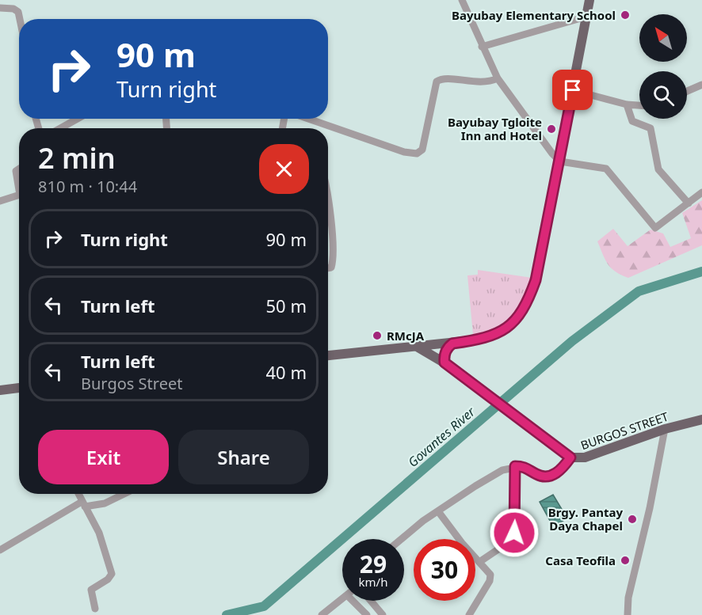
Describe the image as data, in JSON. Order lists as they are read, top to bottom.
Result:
{
  "streets": {
    "main road": ["BURGOS STREET"]
  },
  "water": ["Govantes River"],
  "places": [
    "Bayubay Elementary School",
    "Bayubay Tgloite Inn and Hotel",
    "RMcJA",
    "Brgy. Pantay Daya Chapel",
    "Casa Teofila"
  ],
  "north": "top left",
  "page": {
    "turn": ["90 m", "Turn right"],
    "heading": ["2 min", "810 m · 10:44"],
    "list": [
      {
        "name": "Turn right",
        "value": "90 m"
      },
      {
        "name": "Turn left",
        "value": "50 m"
      },
      {
        "name": "Turn left",
        "note": "Burgos Street",
        "value": "40 m"
      }
    ],
    "buttons": ["Exit", "Share"],
    "speed": "29 km/h",
    "limit": "30"
  }
}
